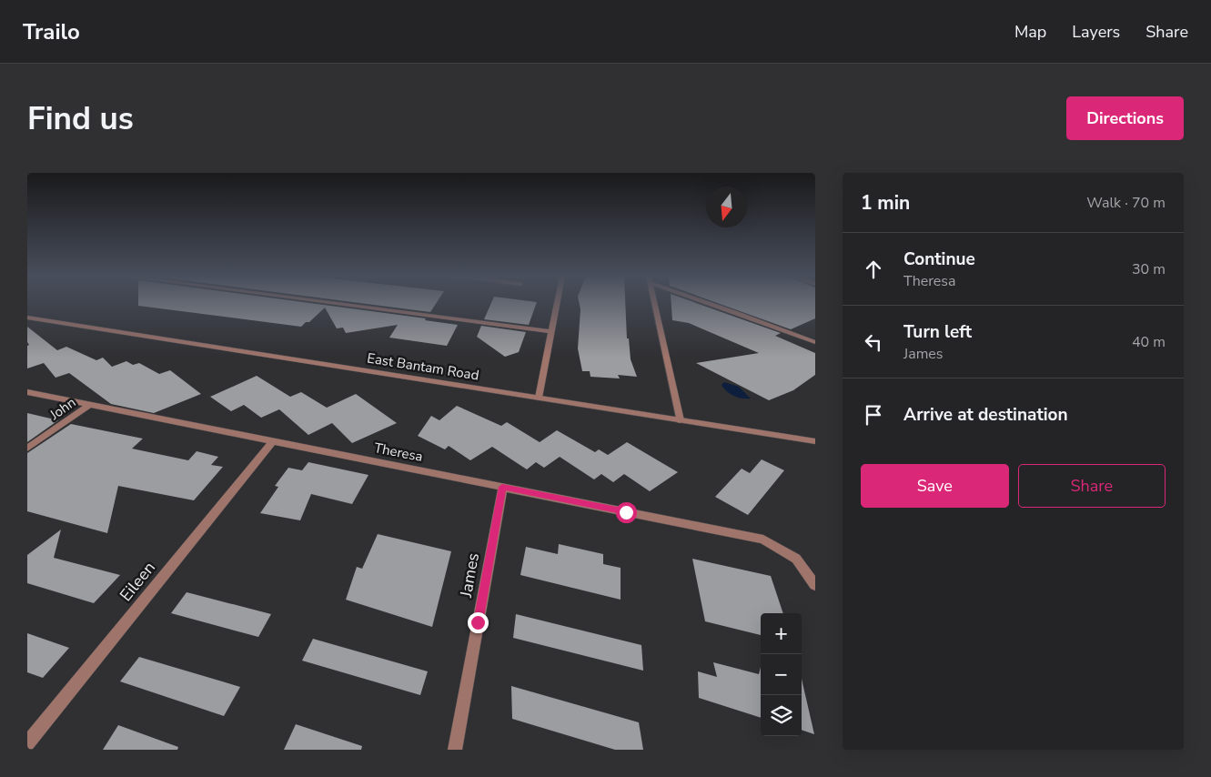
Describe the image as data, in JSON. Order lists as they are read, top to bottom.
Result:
{
  "streets": {
    "street": [
      "East Bantam Road",
      "John",
      "Theresa",
      "James",
      "Eileen"
    ]
  },
  "crossings": [
    ["John", "Theresa"],
    ["Theresa", "James"],
    ["Theresa", "Eileen"]
  ],
  "north": "bottom",
  "page": {
    "header": "Trailo",
    "nav": ["Map", "Layers", "Share"],
    "buttons": [
      "Directions",
      ["Save", "Share"]
    ],
    "title": "Find us",
    "heading": ["1 min", "Walk · 70 m"],
    "list": [
      ["Continue", "Theresa", "30 m"],
      ["Turn left", "James", "40 m"],
      "Arrive at destination"
    ],
    "map_buttons": ["+", "−"]
  }
}
